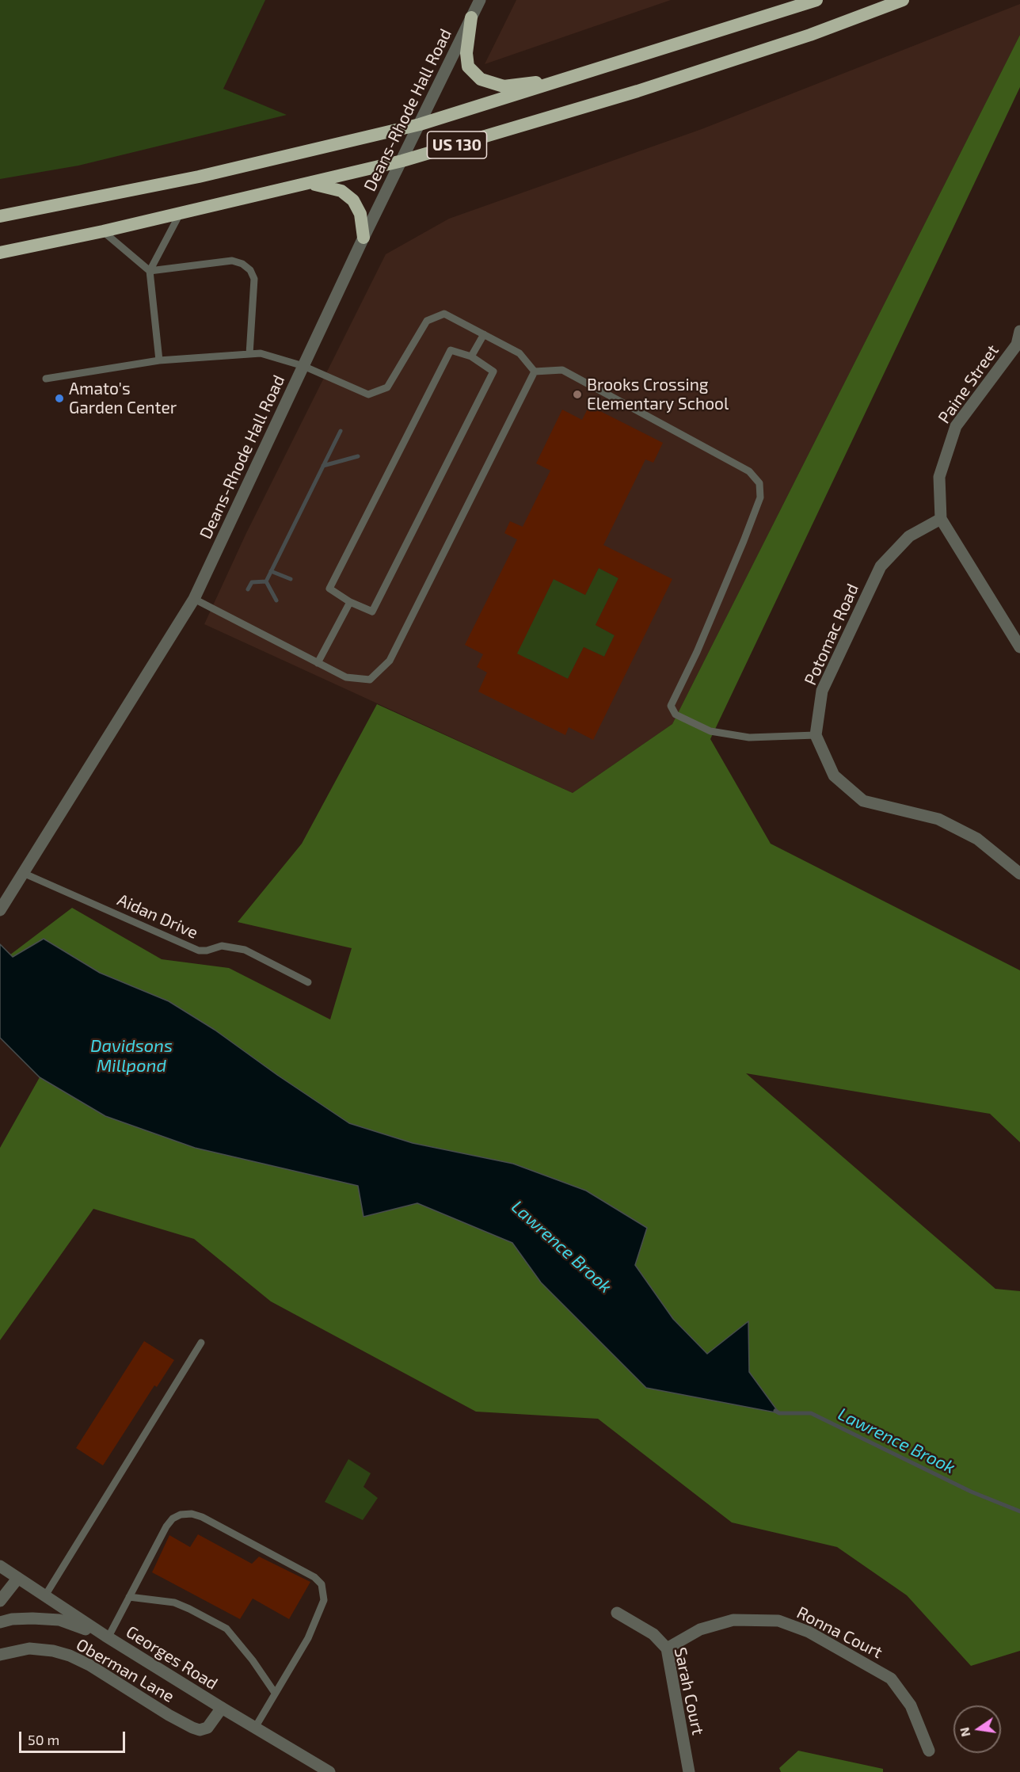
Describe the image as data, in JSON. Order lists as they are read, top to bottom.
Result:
{
  "streets": {
    "highway": ["US 130"],
    "street": [
      "Deans-Rhode Hall Road",
      "Paine Street",
      "Potomac Road",
      "Ronna Court",
      "Georges Road",
      "Oberman Lane",
      "Sarah Court"
    ],
    "lane": ["Aidan Drive"]
  },
  "crossings": [
    ["Deans-Rhode Hall Road", "US 130"],
    ["Deans-Rhode Hall Road", "Aidan Drive"],
    ["Paine Street", "Potomac Road"],
    ["Ronna Court", "Sarah Court"],
    ["Georges Road", "Oberman Lane"]
  ],
  "water": ["Davidsons Millpond", "Lawrence Brook"],
  "places": ["Brooks Crossing Elementary School", "Amato's Garden Center"],
  "scale_bar": "50 m",
  "north": "left"
}
